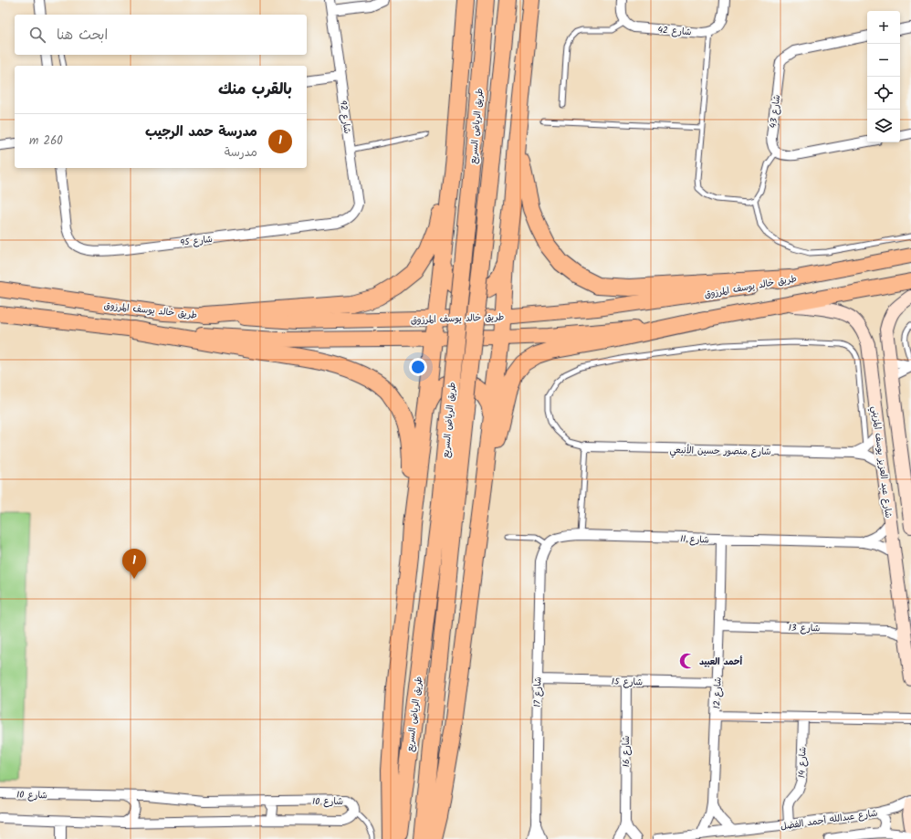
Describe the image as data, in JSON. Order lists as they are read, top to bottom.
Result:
{
  "streets": {
    "highway": ["طريق الرياض السريع"],
    "main road": ["طريق خالد يوسف المرزوق"],
    "street": [
      "شارع 42",
      "شارع 43",
      "شارع 92",
      "شارع 95",
      "شارع منصور حسين الأنبعي",
      "شارع عبد العزيز يوسف المزيني",
      "شارع 11",
      "شارع 13",
      "شارع 15",
      "شارع 17",
      "شارع 12",
      "شارع 16",
      "شارع 14",
      "شارع 10",
      "شارع عبدالله أحمد الفضل"
    ]
  },
  "crossings": [
    ["شارع 92", "شارع 95"],
    ["طريق خالد يوسف المرزوق", "شارع عبد العزيز يوسف المزيني"],
    ["شارع منصور حسين الأنبعي", "شارع عبد العزيز يوسف المزيني"],
    ["شارع عبد العزيز يوسف المزيني", "شارع 11"],
    ["شارع عبد العزيز يوسف المزيني", "شارع 13"],
    ["شارع 11", "شارع 17"],
    ["شارع 11", "شارع 12"],
    ["شارع 13", "شارع 12"],
    ["شارع 15", "شارع 17"],
    ["شارع 15", "شارع 12"],
    ["شارع 15", "شارع 16"],
    ["شارع 12", "شارع عبدالله أحمد الفضل"],
    ["شارع 14", "شارع عبدالله أحمد الفضل"]
  ],
  "places": {
    "mosque": ["أحمد العبيد"]
  },
  "page": {
    "map_buttons": ["+", "−"],
    "search": "ابحث هنا",
    "heading": "بالقرب منك",
    "list": [
      {
        "mark": "1",
        "name": "مدرسة حمد الرجيب",
        "note": "مدرسة",
        "value": "260 m"
      }
    ],
    "pins": "1"
  }
}
